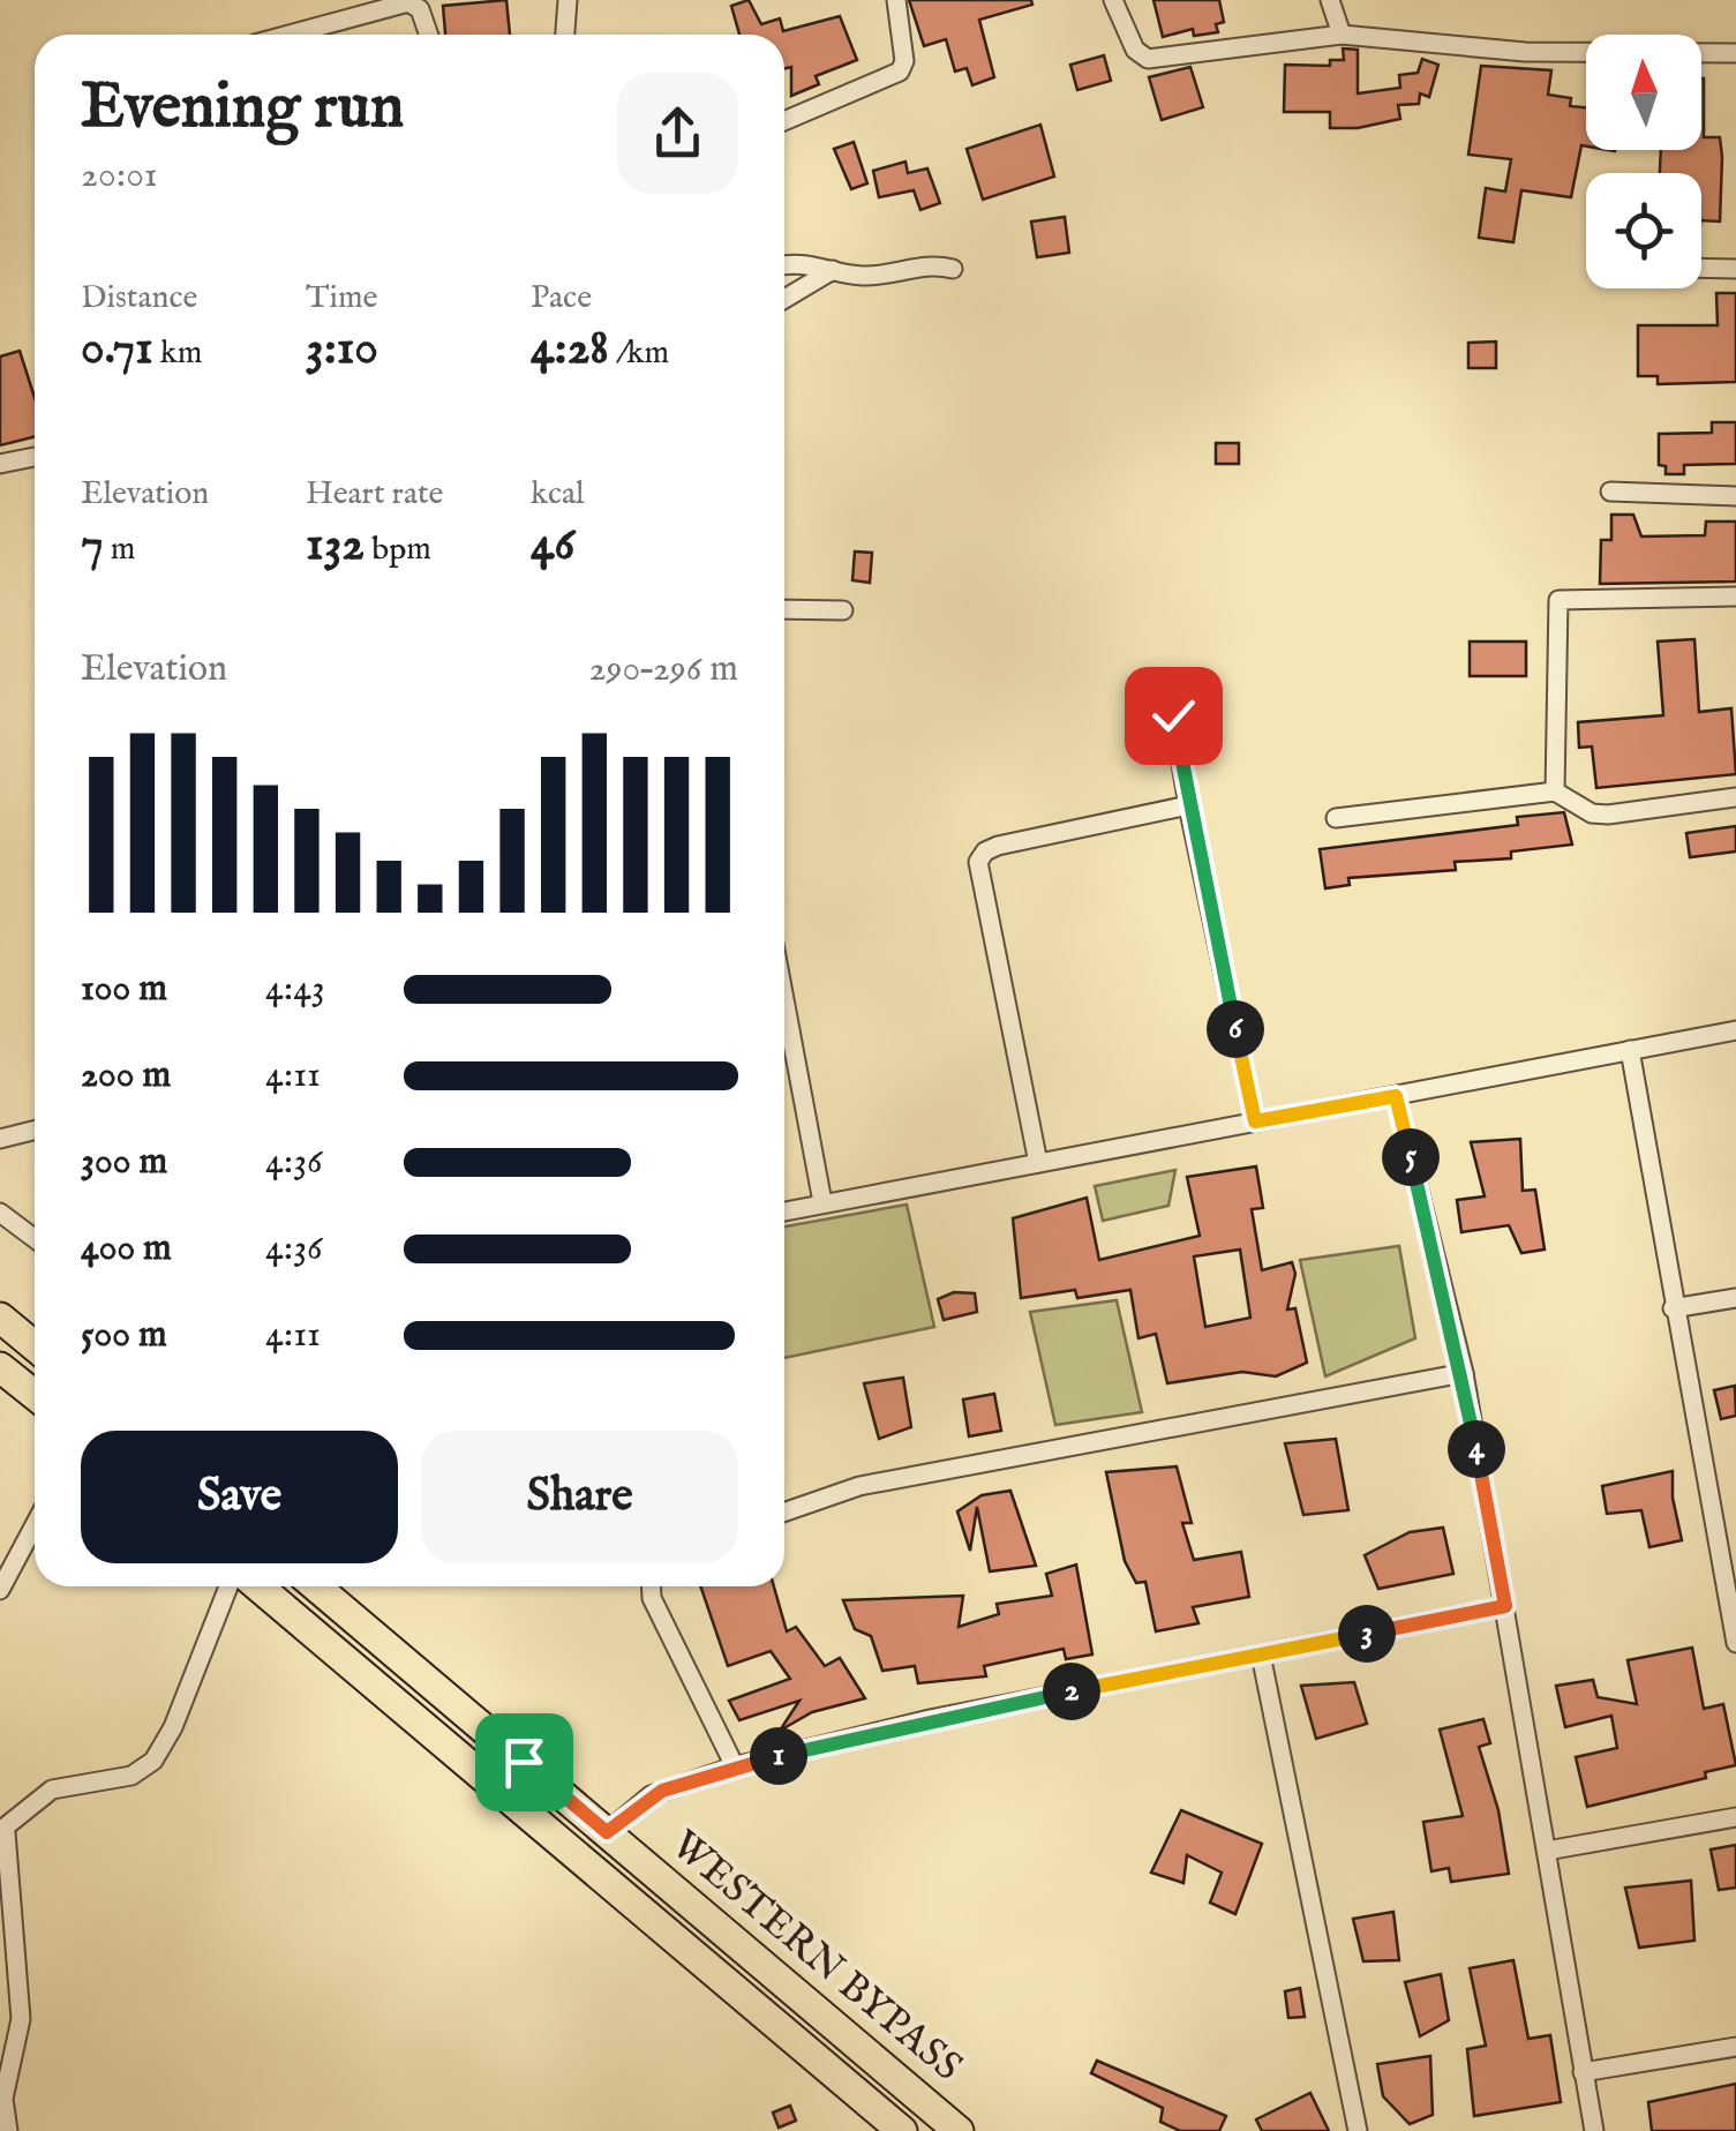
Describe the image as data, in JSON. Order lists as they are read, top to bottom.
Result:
{
  "streets": {
    "main road": ["WESTERN BYPASS"]
  },
  "north": "top",
  "page": {
    "heading": ["Evening run", "20:01"],
    "stats": [
      ["Distance", "0.71 km"],
      ["Time", "3:10"],
      ["Pace", "4:28 /km"],
      ["Elevation", "7 m"],
      ["Heart rate", "132 bpm"],
      ["kcal", "46"]
    ],
    "chart": ["Elevation", "290–296 m"],
    "list": [
      {
        "name": "100 m",
        "note": "4:43"
      },
      {
        "name": "200 m",
        "note": "4:11"
      },
      {
        "name": "300 m",
        "note": "4:36"
      },
      {
        "name": "400 m",
        "note": "4:36"
      },
      {
        "name": "500 m",
        "note": "4:11"
      }
    ],
    "pins": [
      "6",
      "5",
      "4",
      "3",
      "2",
      "1"
    ],
    "buttons": ["Save", "Share"]
  }
}
